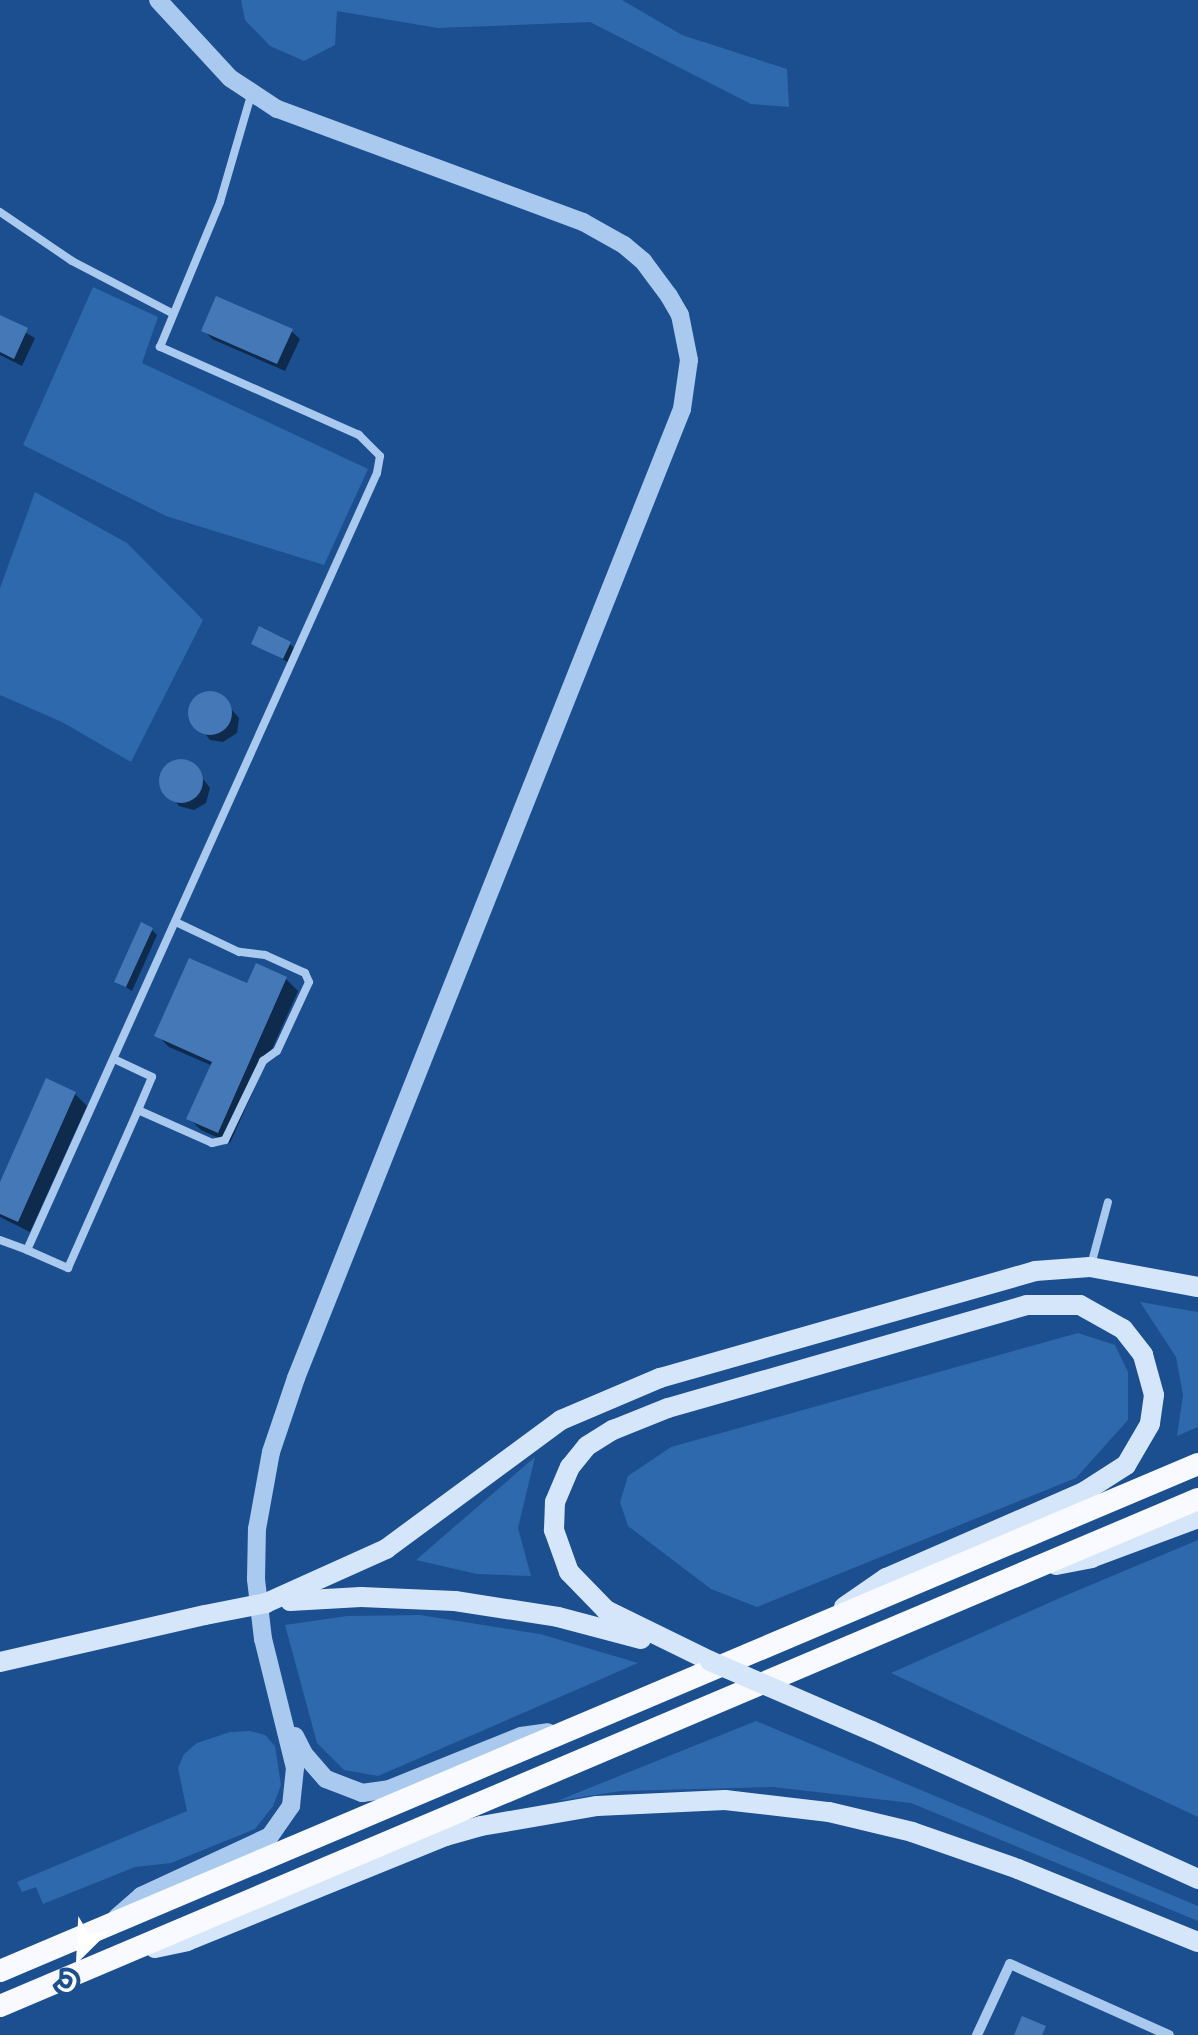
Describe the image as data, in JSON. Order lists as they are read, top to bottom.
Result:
{
  "north": "bottom left"
}
